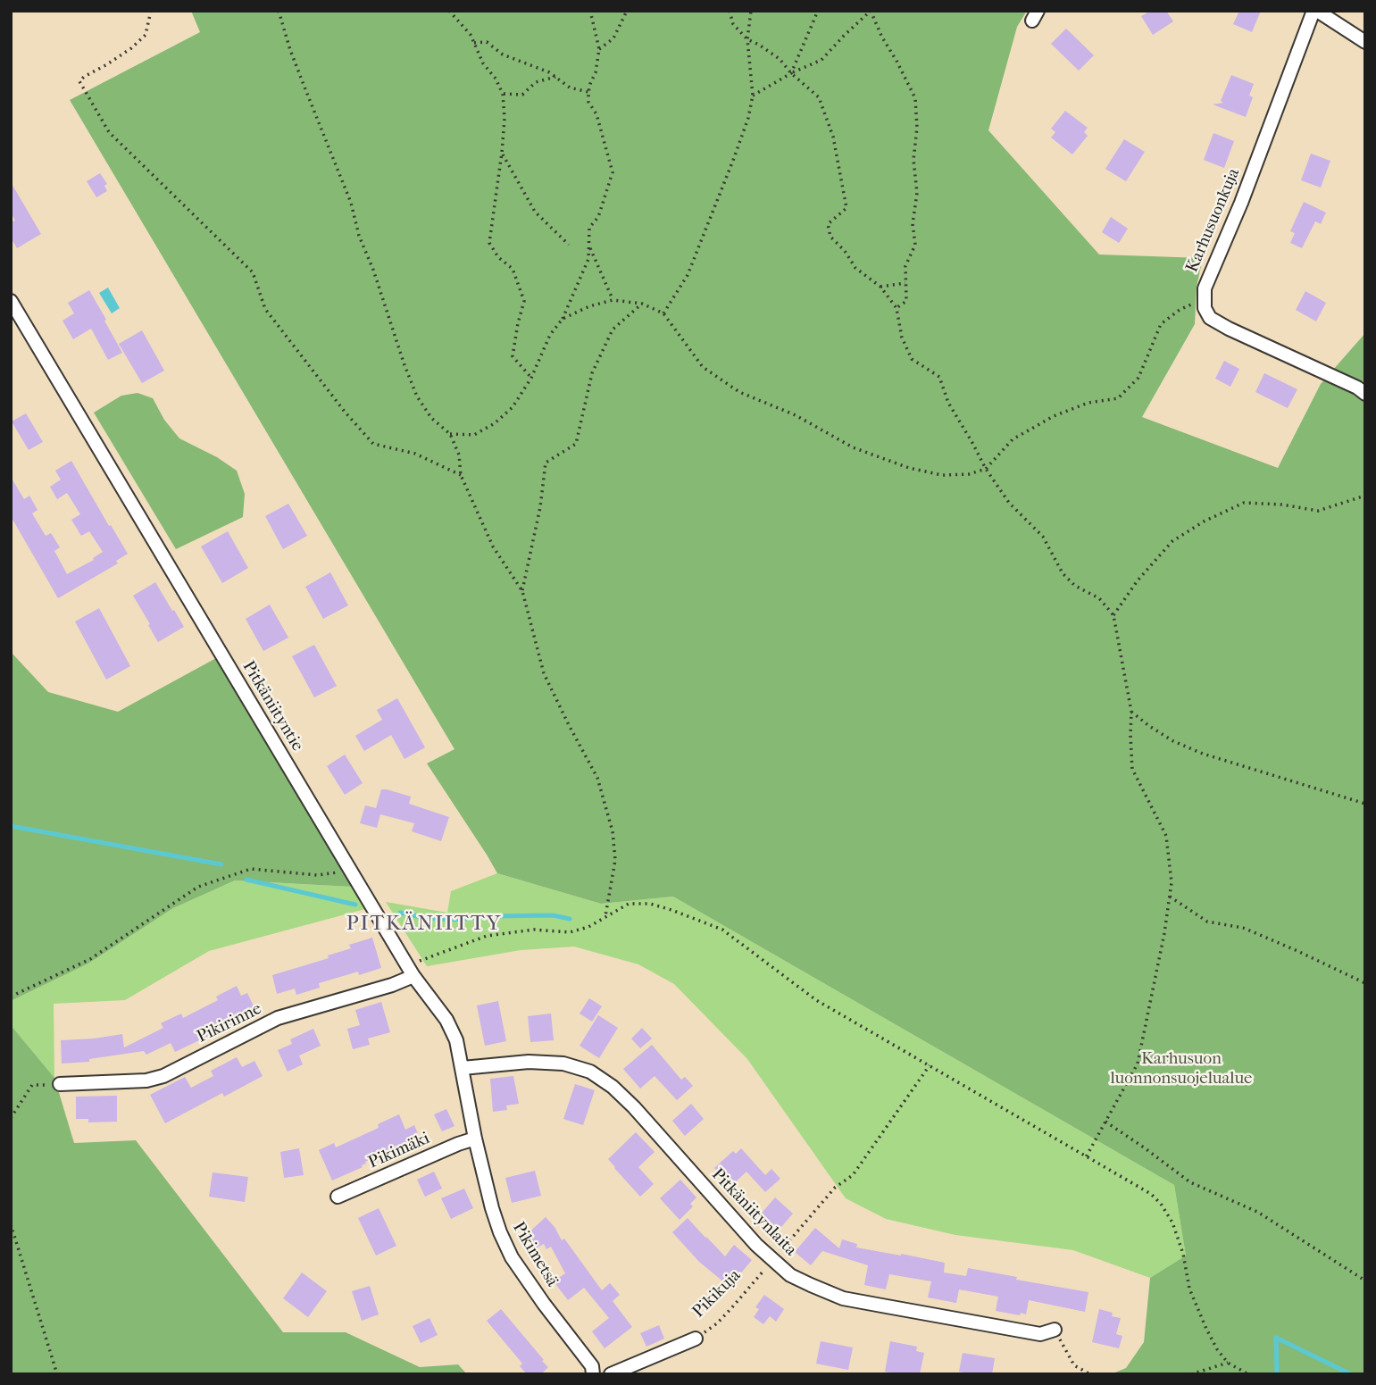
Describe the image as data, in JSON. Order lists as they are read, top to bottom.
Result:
{
  "streets": {
    "street": [
      "Karhusuonkuja",
      "Pitkäniityntie",
      "Pikirinne",
      "Pikimäki",
      "Pitkäniitynlaita",
      "Pikimetsä",
      "Pikikuja"
    ]
  },
  "crossings": [
    ["Pitkäniityntie", "Pikirinne"],
    ["Pitkäniityntie", "Pikimäki"],
    ["Pitkäniityntie", "Pitkäniitynlaita"],
    ["Pitkäniityntie", "Pikimetsä"],
    ["Pikimäki", "Pikimetsä"],
    ["Pitkäniitynlaita", "Pikikuja"]
  ],
  "districts": ["PITKÄNIITTY"],
  "parks": ["Karhusuon luonnonsuojelualue"]
}
